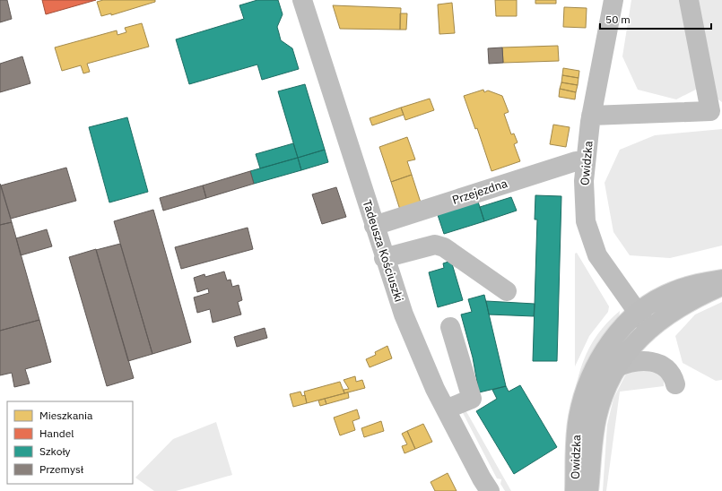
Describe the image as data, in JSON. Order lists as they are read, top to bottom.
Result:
{
  "streets": {
    "main road": ["Owidzka"],
    "street": ["Przejezdna", "Tadeusza Kościuszki"]
  },
  "crossings": [
    ["Owidzka", "Przejezdna"],
    ["Przejezdna", "Tadeusza Kościuszki"]
  ],
  "legend": [
    "Mieszkania",
    "Handel",
    "Szkoły",
    "Przemysł"
  ],
  "scale_bar": "50 m"
}
